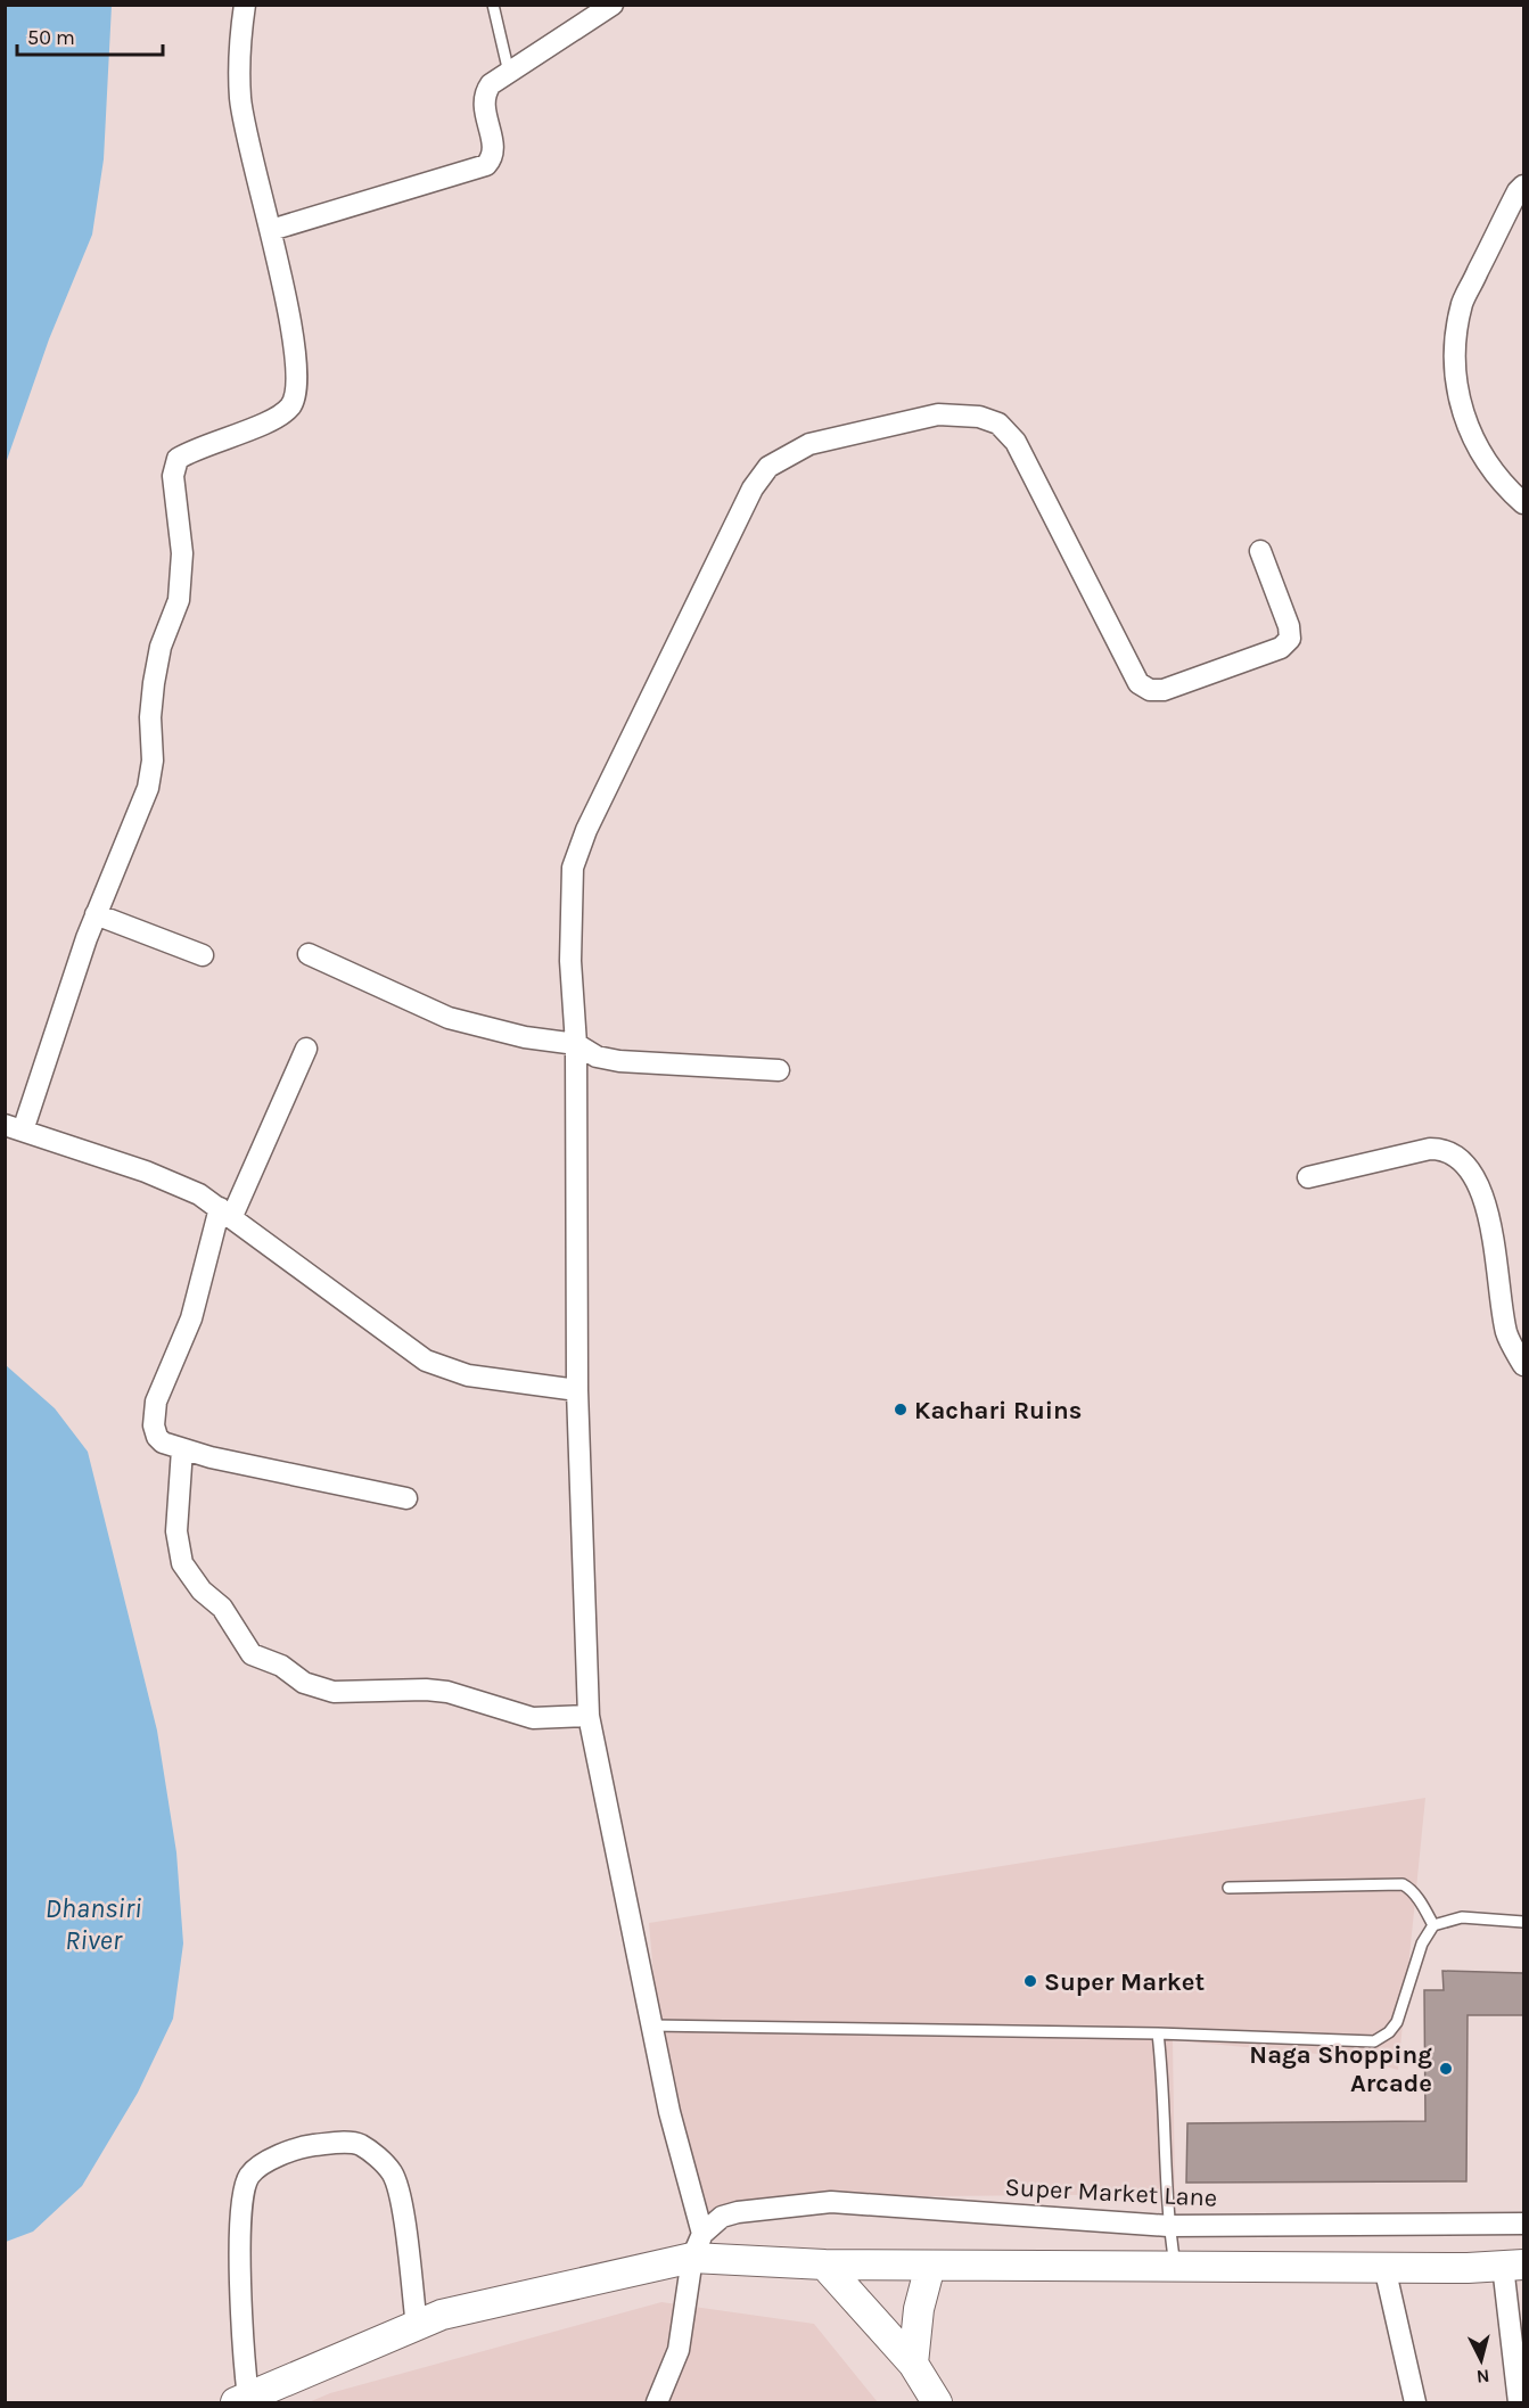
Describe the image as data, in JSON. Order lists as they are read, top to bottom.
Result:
{
  "streets": {
    "street": ["Super Market Lane"]
  },
  "water": ["Dhansiri River"],
  "places": ["Kachari Ruins", "Super Market", "Naga Shopping Arcade"],
  "scale_bar": "50 m",
  "north": "bottom"
}
